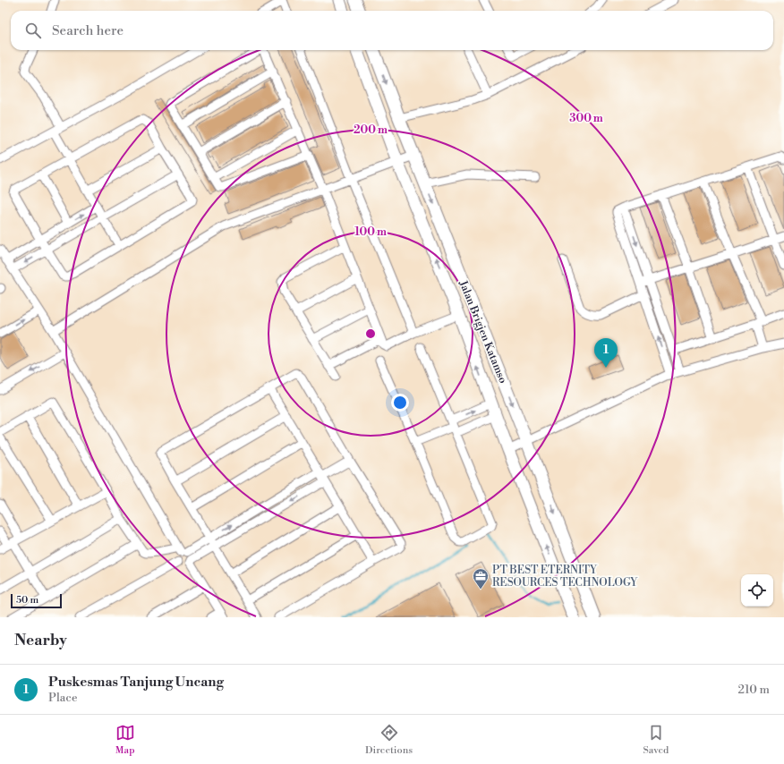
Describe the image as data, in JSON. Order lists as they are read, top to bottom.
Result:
{
  "streets": {
    "highway": ["Jalan Brigjen Katamso"]
  },
  "places": {
    "office": ["PT BEST ETERNITY RESOURCES TECHNOLOGY"]
  },
  "scale_bar": "50 m",
  "page": {
    "search": "Search here",
    "pins": "1",
    "scale": "50 m",
    "heading": "Nearby",
    "list": [
      {
        "mark": "1",
        "name": "Puskesmas Tanjung Uncang",
        "note": "Place",
        "value": "210 m"
      }
    ],
    "nav": ["Map", "Directions", "Saved"]
  },
  "rings": ["300 m", "200 m", "100 m"]
}
